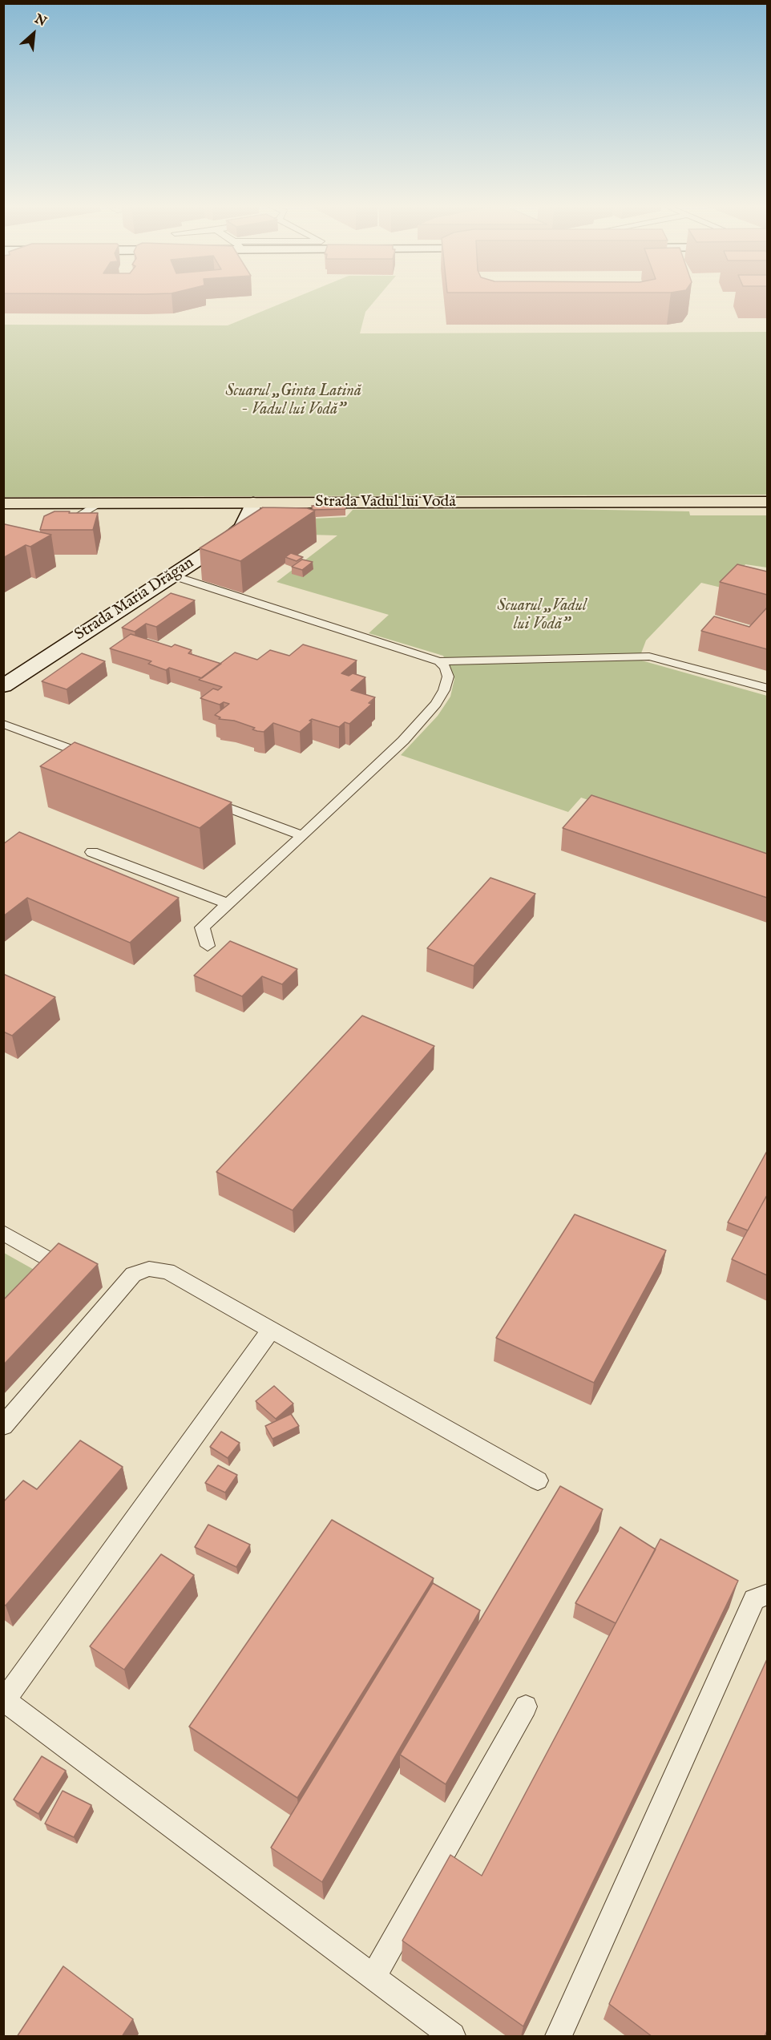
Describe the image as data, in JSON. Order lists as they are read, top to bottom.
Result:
{
  "streets": {
    "main road": ["Strada Vadul lui Vodă"],
    "street": ["Strada Maria Drăgan"]
  },
  "crossings": [
    ["Strada Vadul lui Vodă", "Strada Maria Drăgan"]
  ],
  "parks": ["Scuarul „Ginta Latină - Vadul lui Vodă”", "Scuarul „Vadul lui Vodă”"],
  "north": "top right"
}
